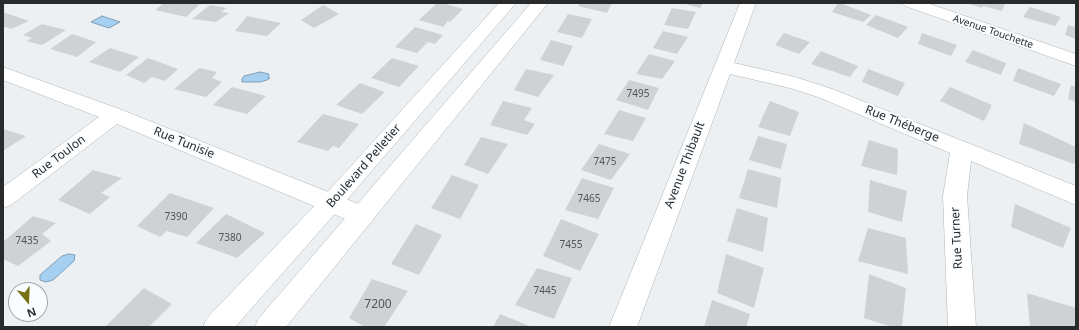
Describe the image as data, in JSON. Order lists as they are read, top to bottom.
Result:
{
  "streets": {
    "street": [
      "Avenue Touchette",
      "Rue Théberge",
      "Rue Tunisie",
      "Rue Toulon",
      "Avenue Thibault",
      "Boulevard Pelletier",
      "Rue Turner"
    ]
  },
  "crossings": [
    ["Rue Théberge", "Avenue Thibault"],
    ["Rue Théberge", "Rue Turner"],
    ["Rue Tunisie", "Rue Toulon"],
    ["Rue Tunisie", "Boulevard Pelletier"]
  ],
  "house_numbers": [
    "7495",
    "7475",
    "7465",
    "7390",
    "7380",
    "7435",
    "7455",
    "7445",
    "7200"
  ],
  "north": "bottom"
}
